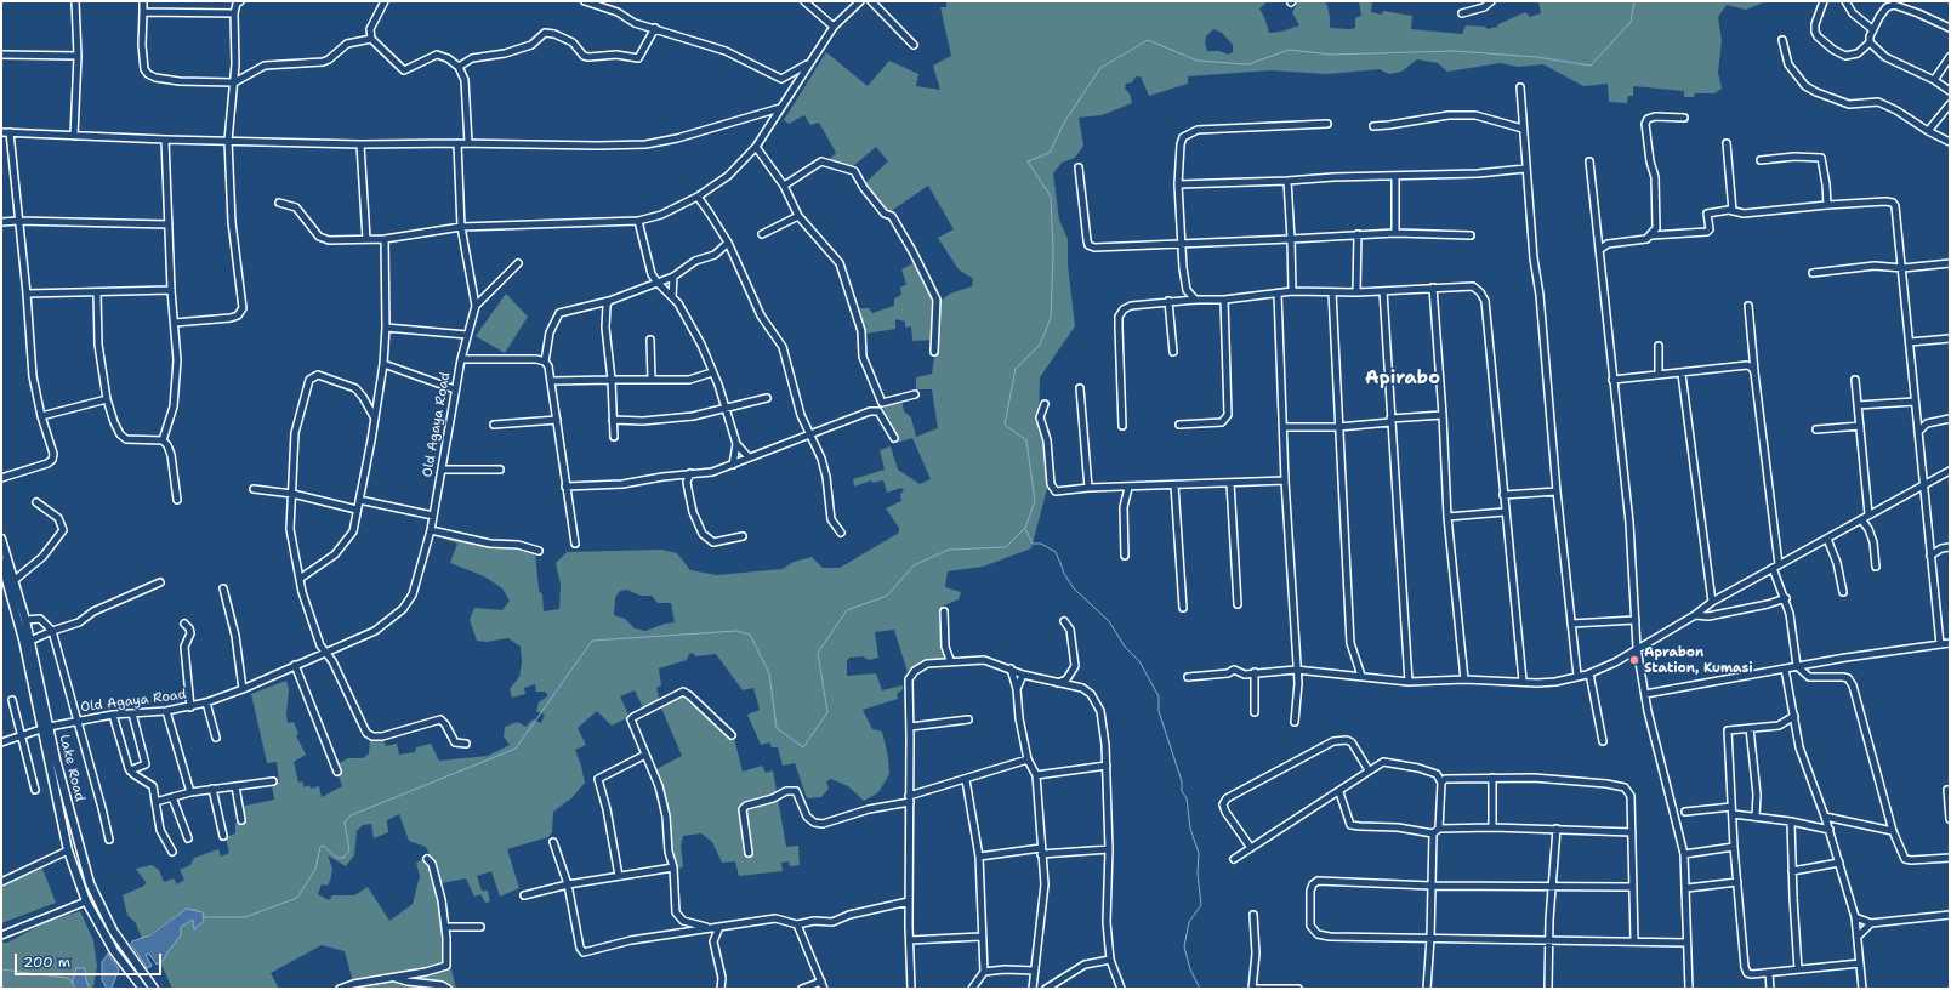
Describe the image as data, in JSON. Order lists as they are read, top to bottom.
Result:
{
  "streets": {
    "main road": ["Lake Road"],
    "street": ["Old Agaya Road"]
  },
  "crossings": [
    ["Old Agaya Road", "Lake Road"]
  ],
  "districts": ["Apirabo"],
  "places": ["Aprabon Station, Kumasi"],
  "scale_bar": "200 m"
}
